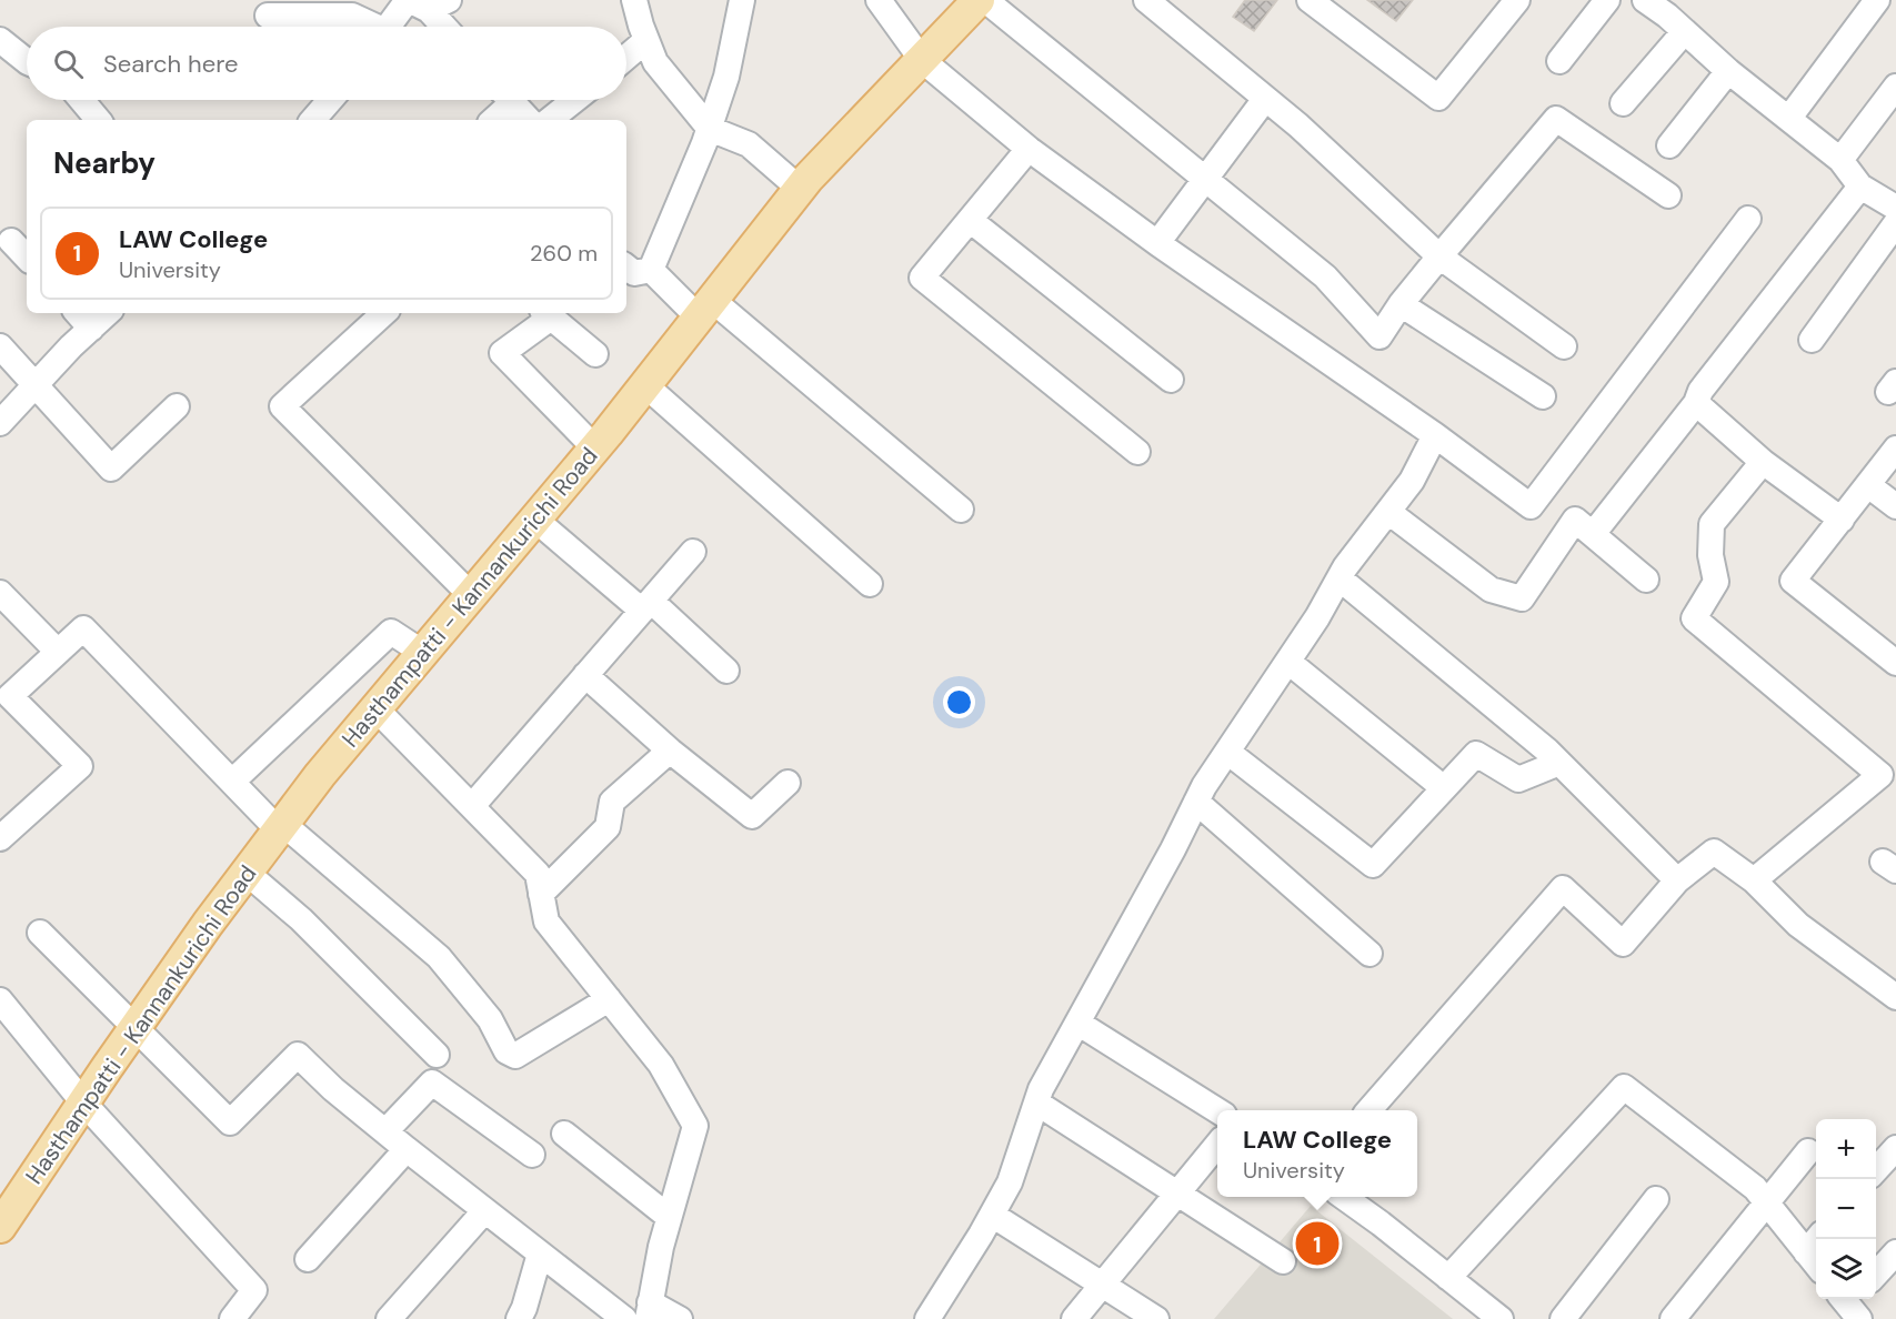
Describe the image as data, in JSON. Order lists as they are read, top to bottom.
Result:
{
  "streets": {
    "main road": ["Hasthampatti - Kannankurichi Road"]
  },
  "page": {
    "search": "Search here",
    "heading": "Nearby",
    "list": [
      {
        "mark": "1",
        "name": "LAW College",
        "note": "University",
        "value": "260 m"
      }
    ],
    "popup": ["LAW College", "University"],
    "map_buttons": ["+", "−"],
    "pins": "1"
  }
}
